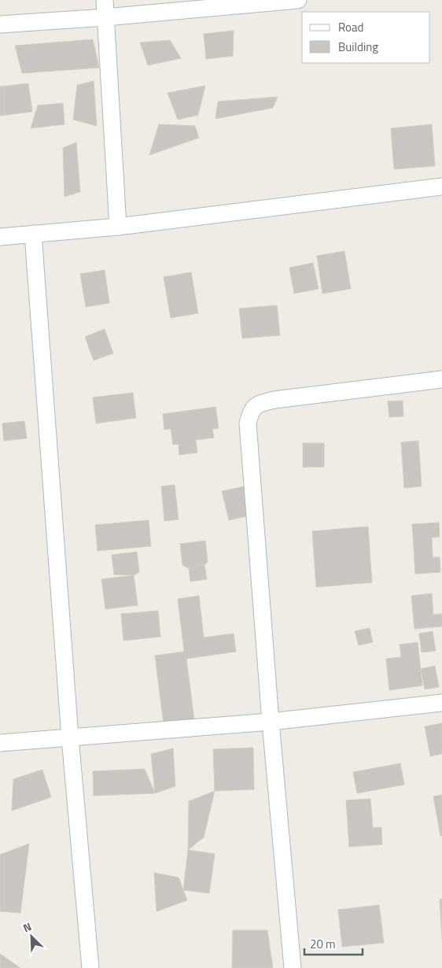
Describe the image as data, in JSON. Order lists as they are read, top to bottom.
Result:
{
  "legend": ["Road", "Building"],
  "scale_bar": "20 m",
  "north": "top left"
}
